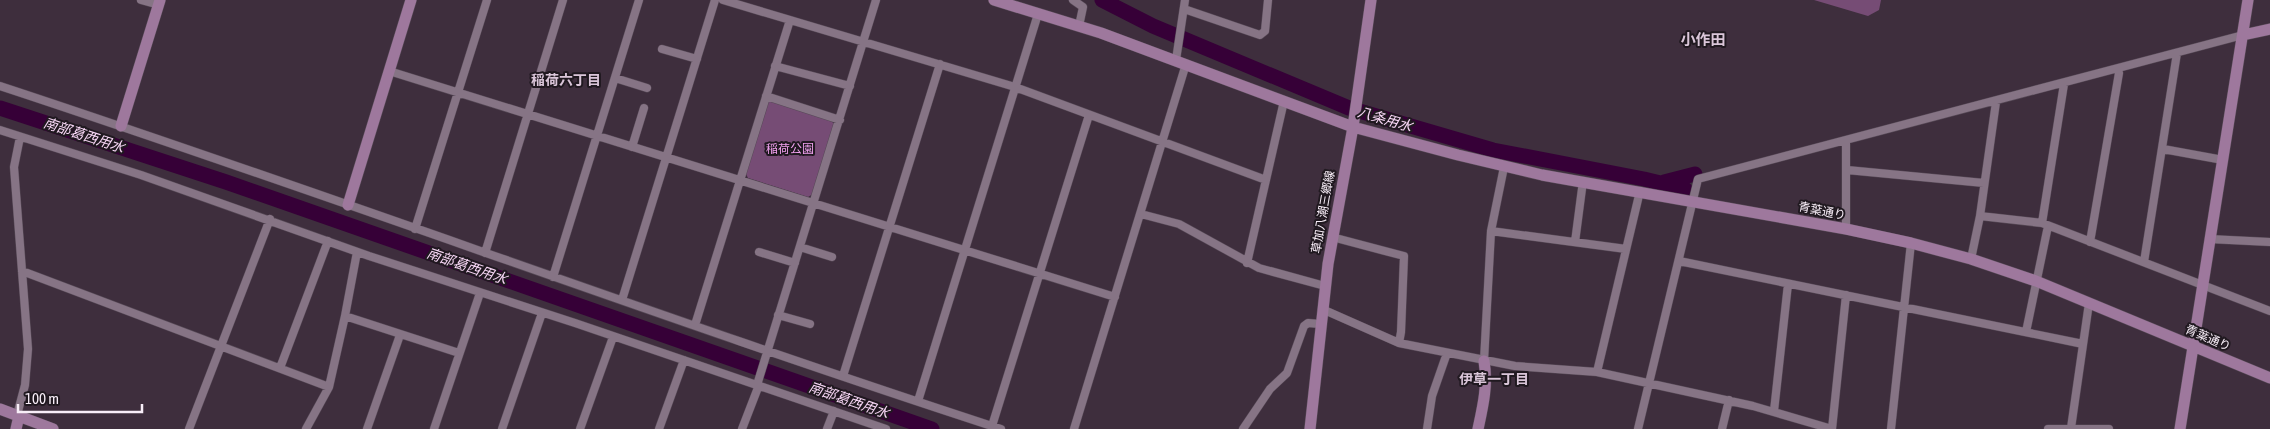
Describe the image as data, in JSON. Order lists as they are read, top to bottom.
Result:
{
  "streets": {
    "street": ["青葉通り", "草加八潮三郷線"]
  },
  "crossings": [
    ["青葉通り", "草加八潮三郷線"]
  ],
  "districts": ["小作田", "稲荷六丁目", "伊草一丁目"],
  "water": ["八条用水", "南部葛西用水"],
  "parks": ["稲荷公園"],
  "scale_bar": "100 m"
}
